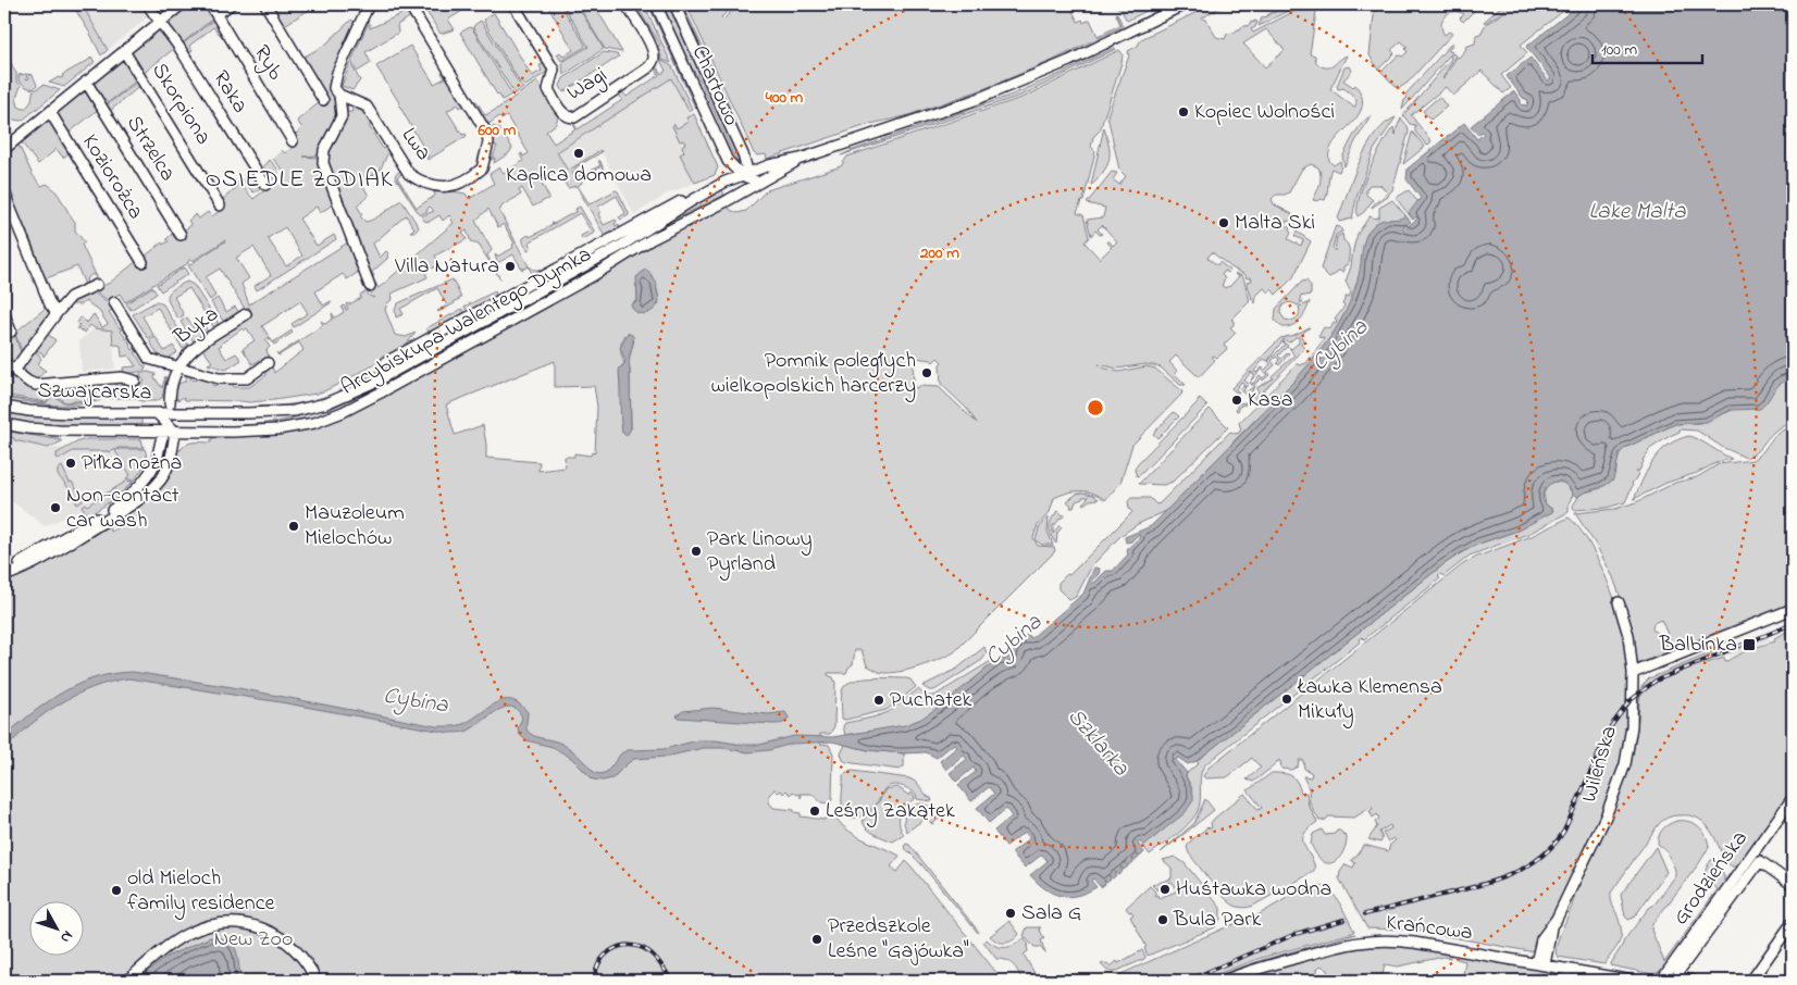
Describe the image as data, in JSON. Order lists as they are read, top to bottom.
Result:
{
  "streets": {
    "street": [
      "Ryb",
      "Wagi",
      "Chartowo",
      "Raka",
      "Skorpiona",
      "Lwa",
      "Strzelca",
      "Koziorożca",
      "Arcybiskupa Walentego Dymka",
      "Byka",
      "Szwajcarska",
      "Wileńska",
      "Grodzieńska",
      "Krańcowa"
    ]
  },
  "crossings": [
    ["Chartowo", "Arcybiskupa Walentego Dymka"],
    ["Arcybiskupa Walentego Dymka", "Szwajcarska"],
    ["Wileńska", "Krańcowa"]
  ],
  "districts": ["OSIEDLE ZODIAK"],
  "water": ["Lake Malta", "Cybina", "Szklarka"],
  "parks": ["New Zoo"],
  "places": {
    "other": [
      "Kopiec Wolności",
      "Kaplica domowa",
      "Malta Ski",
      "Villa Natura",
      "Pomnik poległych wielkopolskich harcerzy",
      "Kasa",
      "Piłka nożna",
      "Non-contact car wash",
      "Mauzoleum Mielochów",
      "Park Linowy Pyrland",
      "Ławka Klemensa Mikuły",
      "Puchatek",
      "Leśny Zakątek",
      "Huśtawka wodna",
      "old Mieloch family residence",
      "Sala G",
      "Bula Park",
      "Przedszkole Leśne \"Gajówka\""
    ],
    "transit": ["Balbinka"]
  },
  "scale_bar": "100 m",
  "north": "bottom right",
  "rings": ["400 m", "600 m", "200 m"]
}
